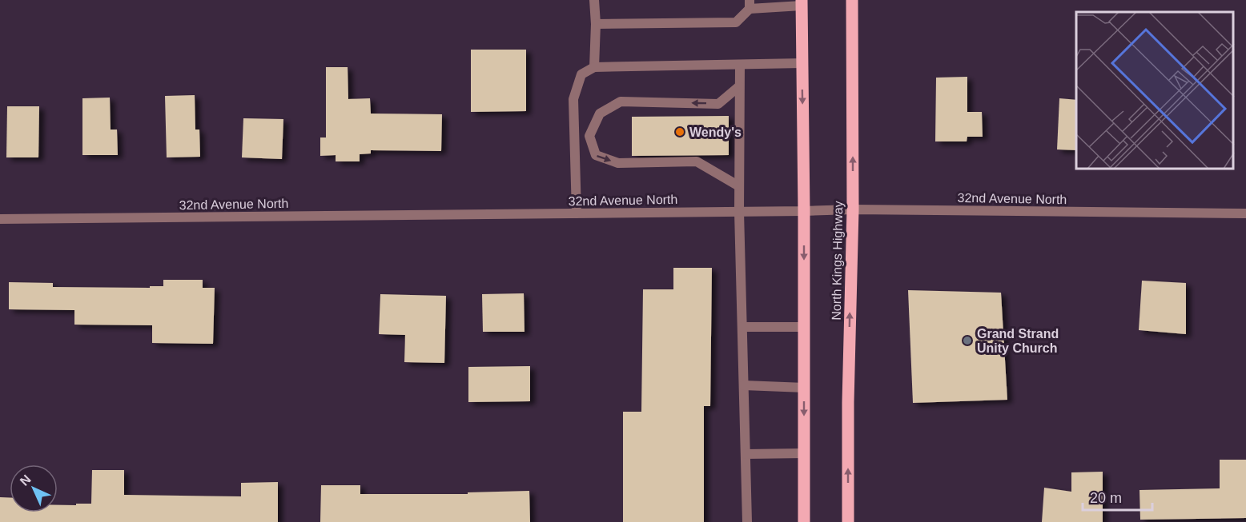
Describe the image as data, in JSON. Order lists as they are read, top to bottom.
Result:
{
  "streets": {
    "main road": ["North Kings Highway"],
    "street": ["32nd Avenue North"]
  },
  "crossings": [
    ["32nd Avenue North", "North Kings Highway"]
  ],
  "places": ["Wendy's", "Grand Strand Unity Church"],
  "scale_bar": "20 m",
  "north": "top left"
}
